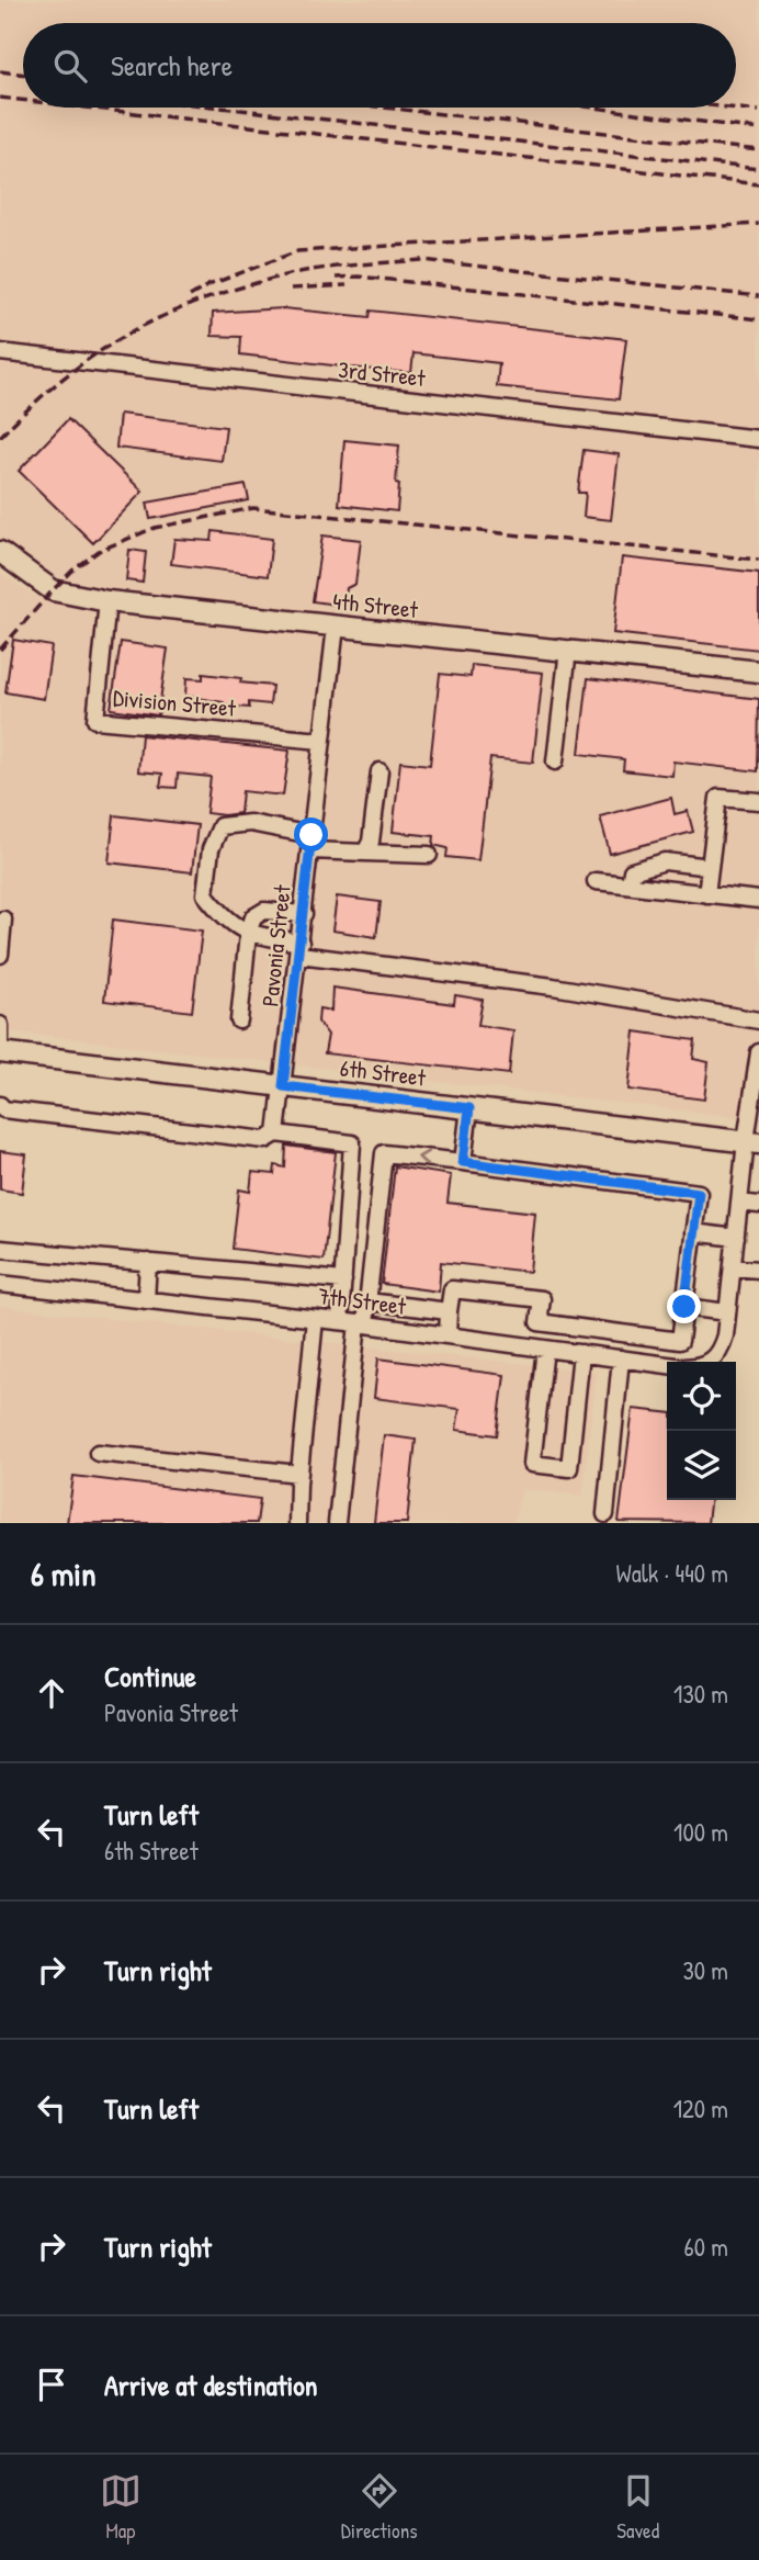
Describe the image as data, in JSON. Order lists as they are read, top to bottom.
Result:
{
  "streets": {
    "main road": ["4th Street", "6th Street"],
    "street": [
      "3rd Street",
      "Division Street",
      "Pavonia Street",
      "7th Street"
    ]
  },
  "crossings": [
    ["4th Street", "Division Street"],
    ["4th Street", "Pavonia Street"],
    ["Division Street", "Pavonia Street"],
    ["Pavonia Street", "6th Street"]
  ],
  "page": {
    "search": "Search here",
    "heading": ["6 min", "Walk · 440 m"],
    "list": [
      ["Continue", "Pavonia Street", "130 m"],
      ["Turn left", "6th Street", "100 m"],
      ["Turn right", "30 m"],
      ["Turn left", "120 m"],
      ["Turn right", "60 m"],
      "Arrive at destination"
    ],
    "nav": ["Map", "Directions", "Saved"]
  }
}
